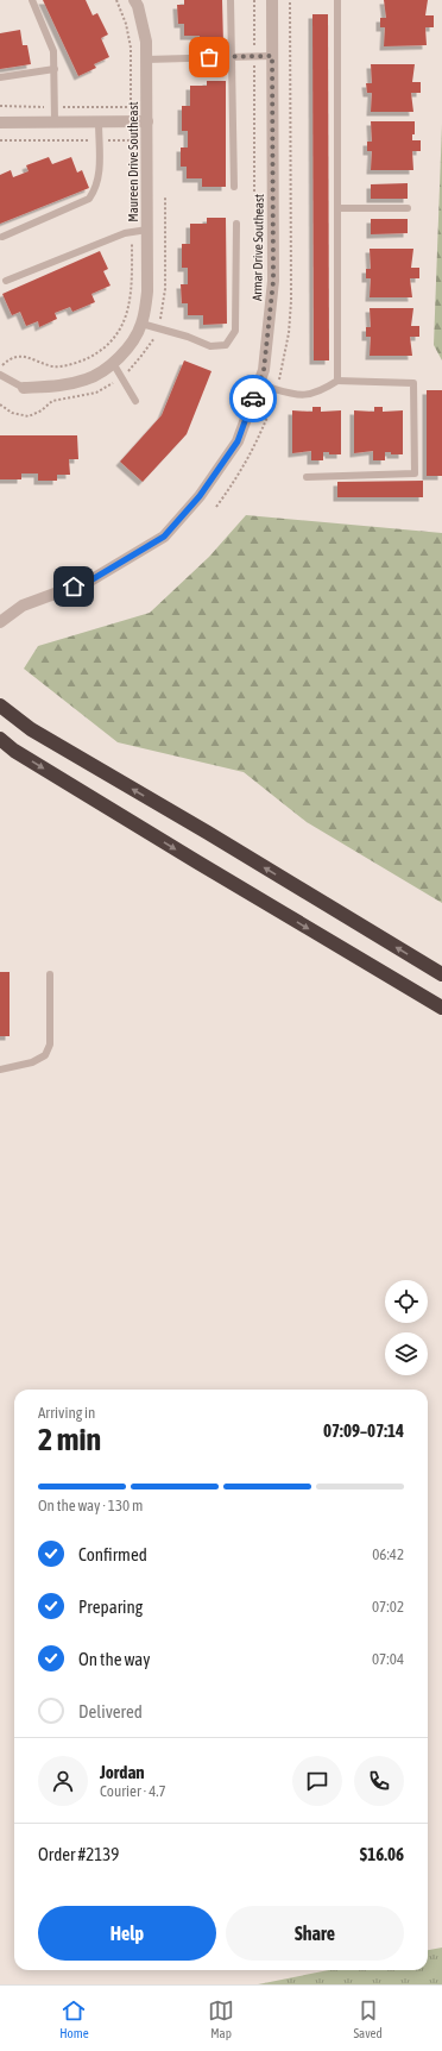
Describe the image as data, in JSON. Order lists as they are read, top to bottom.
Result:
{
  "streets": {
    "street": ["Maureen Drive Southeast", "Armar Drive Southeast"]
  },
  "page": {
    "heading": ["2 min", "Arriving in", "07:09–07:14"],
    "panel": [
      "Jordan",
      "Courier · 4.7",
      "Order #2139",
      "$16.06"
    ],
    "bar": "On the way · 130 m",
    "list": [
      ["Confirmed", "06:42"],
      ["Preparing", "07:02"],
      ["On the way", "07:04"],
      "Delivered"
    ],
    "buttons": ["Help", "Share"],
    "tabs": ["Home", "Map", "Saved"]
  }
}
